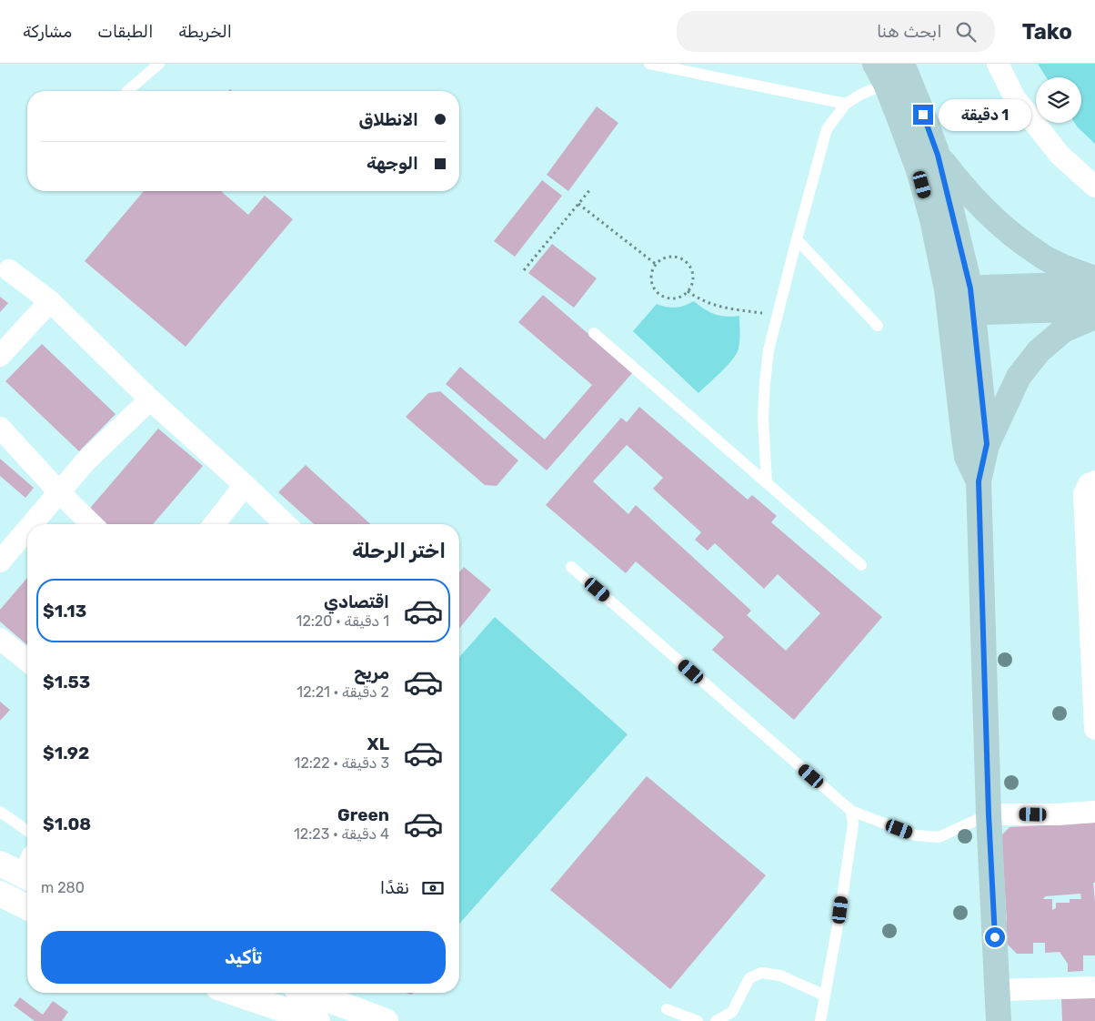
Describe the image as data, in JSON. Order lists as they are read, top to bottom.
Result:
{
  "page": {
    "header": "Tako",
    "search": "ابحث هنا",
    "nav": ["الخريطة", "الطبقات", "مشاركة"],
    "banner": ["الانطلاق", "الوجهة"],
    "bubble": "1 دقيقة",
    "heading": "اختر الرحلة",
    "list": [
      {
        "name": "اقتصادي",
        "note": "1 دقيقة · 12:20",
        "value": "$1.13"
      },
      {
        "name": "مريح",
        "note": "2 دقيقة · 12:21",
        "value": "$1.53"
      },
      {
        "name": "XL",
        "note": "3 دقيقة · 12:22",
        "value": "$1.92"
      },
      {
        "name": "Green",
        "note": "4 دقيقة · 12:23",
        "value": "$1.08"
      }
    ],
    "pay": ["نقدًا", "280 m"],
    "buttons": "تأكيد"
  }
}
